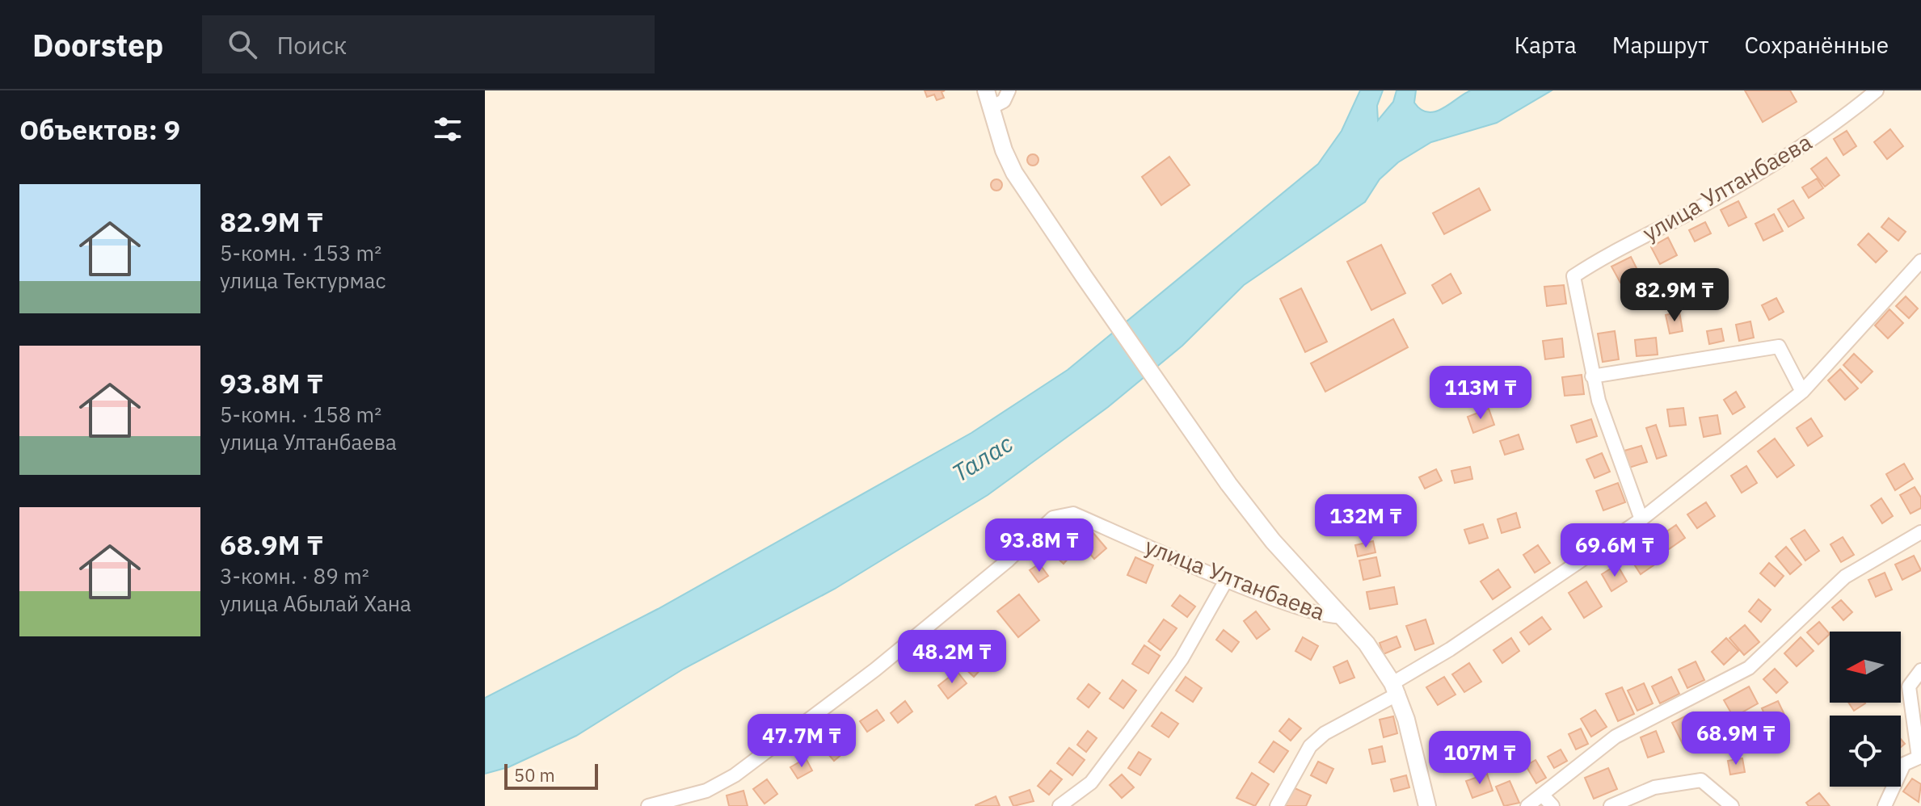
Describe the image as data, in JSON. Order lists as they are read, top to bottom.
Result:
{
  "streets": {
    "street": ["улица Ултанбаева"]
  },
  "water": ["Талас"],
  "scale_bar": "50 m",
  "north": "left",
  "page": {
    "header": "Doorstep",
    "search": "Поиск",
    "nav": ["Карта", "Маршрут", "Сохранённые"],
    "heading": "Объектов: 9",
    "list": [
      {
        "name": "82.9M ₸",
        "note": "5-комн. · 153 m² · улица Тектурмас"
      },
      {
        "name": "93.8M ₸",
        "note": "5-комн. · 158 m² · улица Ултанбаева"
      },
      {
        "name": "68.9M ₸",
        "note": "3-комн. · 89 m² · улица Абылай Хана"
      }
    ],
    "price": [
      "82.9M ₸",
      "113M ₸",
      "132M ₸",
      "93.8M ₸",
      "69.6M ₸",
      "48.2M ₸",
      "68.9M ₸",
      "47.7M ₸",
      "107M ₸"
    ],
    "scale": "50 m"
  }
}
